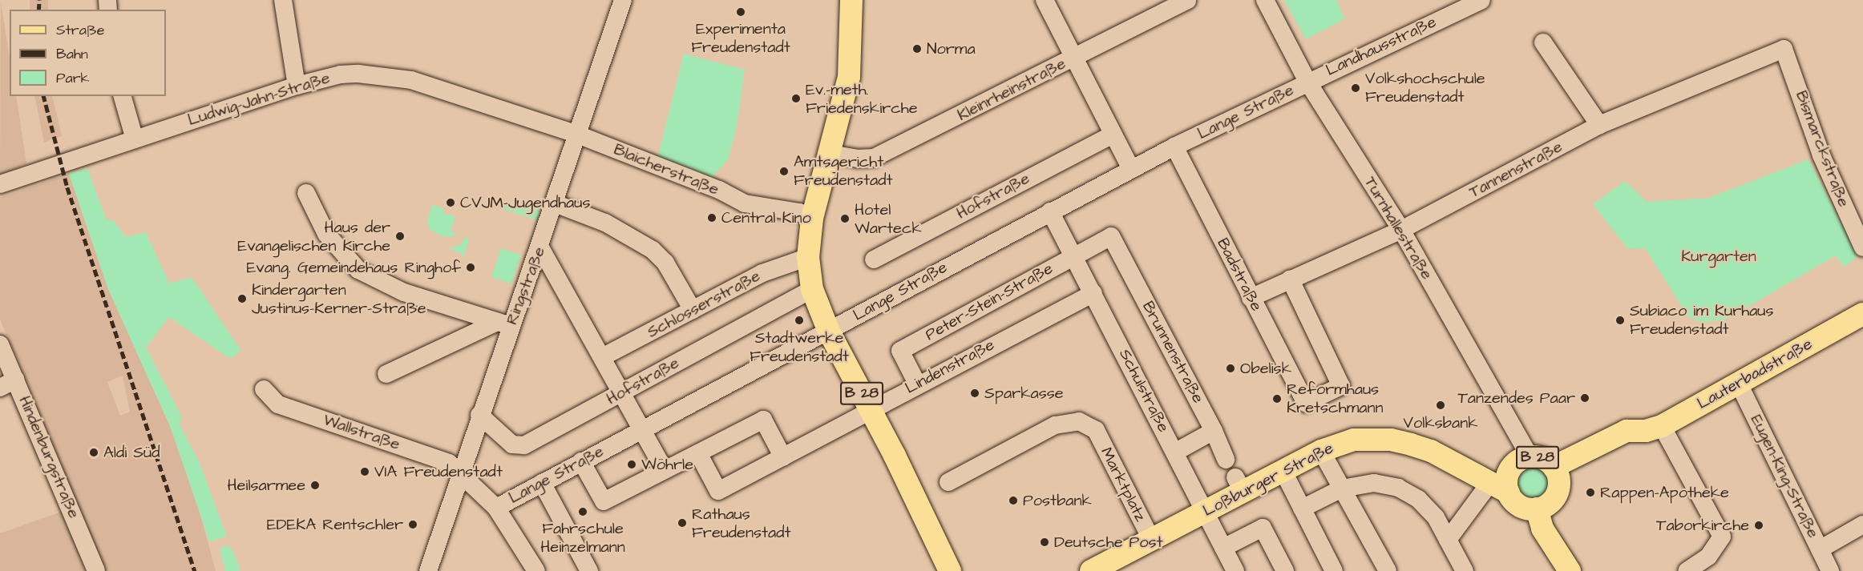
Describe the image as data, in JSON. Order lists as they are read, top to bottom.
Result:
{
  "streets": {
    "main road": ["Lauterbadstraße", "B 28", "Loßburger Straße"],
    "street": [
      "Landhausstraße",
      "Kleinrheinstraße",
      "Ludwig-Jahn-Straße",
      "Lange Straße",
      "Bismarckstraße",
      "Blaicherstraße",
      "Tannenstraße",
      "Hofstraße",
      "Turnhallestraße",
      "Badstraße",
      "Ringstraße",
      "Peter-Stein-Straße",
      "Schlosserstraße",
      "Brunnenstraße",
      "Lindenstraße",
      "Schulstraße",
      "Wallstraße",
      "Hindenburgstraße",
      "Eugen-King-Straße",
      "Marktplatz"
    ]
  },
  "crossings": [
    ["Landhausstraße", "Lange Straße"],
    ["Landhausstraße", "Turnhallestraße"],
    ["Kleinrheinstraße", "B 28"],
    ["Ludwig-Jahn-Straße", "Blaicherstraße"],
    ["Ludwig-Jahn-Straße", "Ringstraße"],
    ["Lange Straße", "Turnhallestraße"],
    ["Lange Straße", "Badstraße"],
    ["Lange Straße", "Schulstraße"],
    ["Lange Straße", "B 28"],
    ["Lange Straße", "Wallstraße"],
    ["Bismarckstraße", "Tannenstraße"],
    ["Blaicherstraße", "Ringstraße"],
    ["Blaicherstraße", "B 28"],
    ["Tannenstraße", "Turnhallestraße"],
    ["Tannenstraße", "Badstraße"],
    ["Hofstraße", "Ringstraße"],
    ["Hofstraße", "B 28"],
    ["Turnhallestraße", "B 28"],
    ["Turnhallestraße", "Loßburger Straße"],
    ["Ringstraße", "Wallstraße"],
    ["Peter-Stein-Straße", "Brunnenstraße"],
    ["Peter-Stein-Straße", "Lindenstraße"],
    ["Peter-Stein-Straße", "Schulstraße"],
    ["Schlosserstraße", "B 28"],
    ["Lindenstraße", "Schulstraße"],
    ["Lindenstraße", "B 28"],
    ["Lauterbadstraße", "B 28"],
    ["Lauterbadstraße", "Eugen-King-Straße"],
    ["Schulstraße", "Loßburger Straße"],
    ["B 28", "Loßburger Straße"],
    ["Loßburger Straße", "Marktplatz"]
  ],
  "parks": ["Kurgarten"],
  "places": [
    "Experimenta Freudenstadt",
    "Norma",
    "Volkshochschule Freudenstadt",
    "Ev.-meth. Friedenskirche",
    "Amtsgericht Freudenstadt",
    "CVJM-Jugendhaus",
    "Central Kino",
    "Hotel Warteck",
    "Haus der Evangelischen Kirche",
    "Evang. Gemeindehaus Ringhof",
    "Kindergarten Justinus-Kerner-Straße",
    "Stadtwerke Freudenstadt",
    "Subiaco im Kurhaus Freudenstadt",
    "Obelisk",
    "Sparkasse",
    "Tanzendes Paar",
    "Reformhaus Kretschmann",
    "Volksbank",
    "Aldi Süd",
    "Wöhrle",
    "VIA Freudenstadt",
    "Heilsarmee",
    "Rappen-Apotheke",
    "Postbank",
    "Fahrschule Heinzelmann",
    "Rathaus Freudenstadt",
    "EDEKA Rentschler",
    "Taborkirche",
    "Deutsche Post"
  ],
  "legend": ["Straße", "Bahn", "Park"]
}
